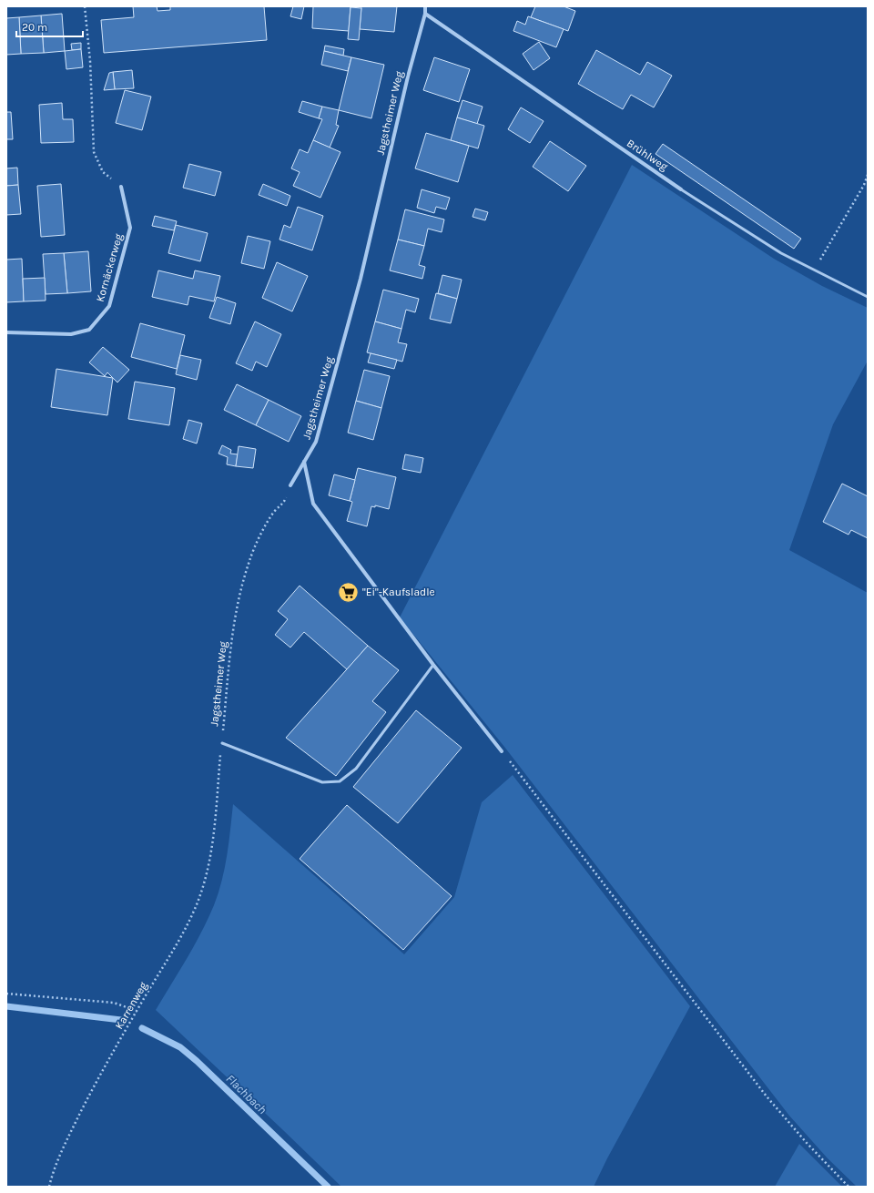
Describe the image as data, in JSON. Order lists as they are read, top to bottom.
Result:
{
  "streets": {
    "street": ["Jagstheimer Weg", "Brühlweg", "Kornäckerweg"],
    "path": ["Karrenweg"]
  },
  "crossings": [
    ["Jagstheimer Weg", "Brühlweg"],
    ["Jagstheimer Weg", "Karrenweg"]
  ],
  "water": ["Flachbach"],
  "places": {
    "supermarket": ["\"Ei\"-Kaufsladle"]
  },
  "scale_bar": "20 m"
}
